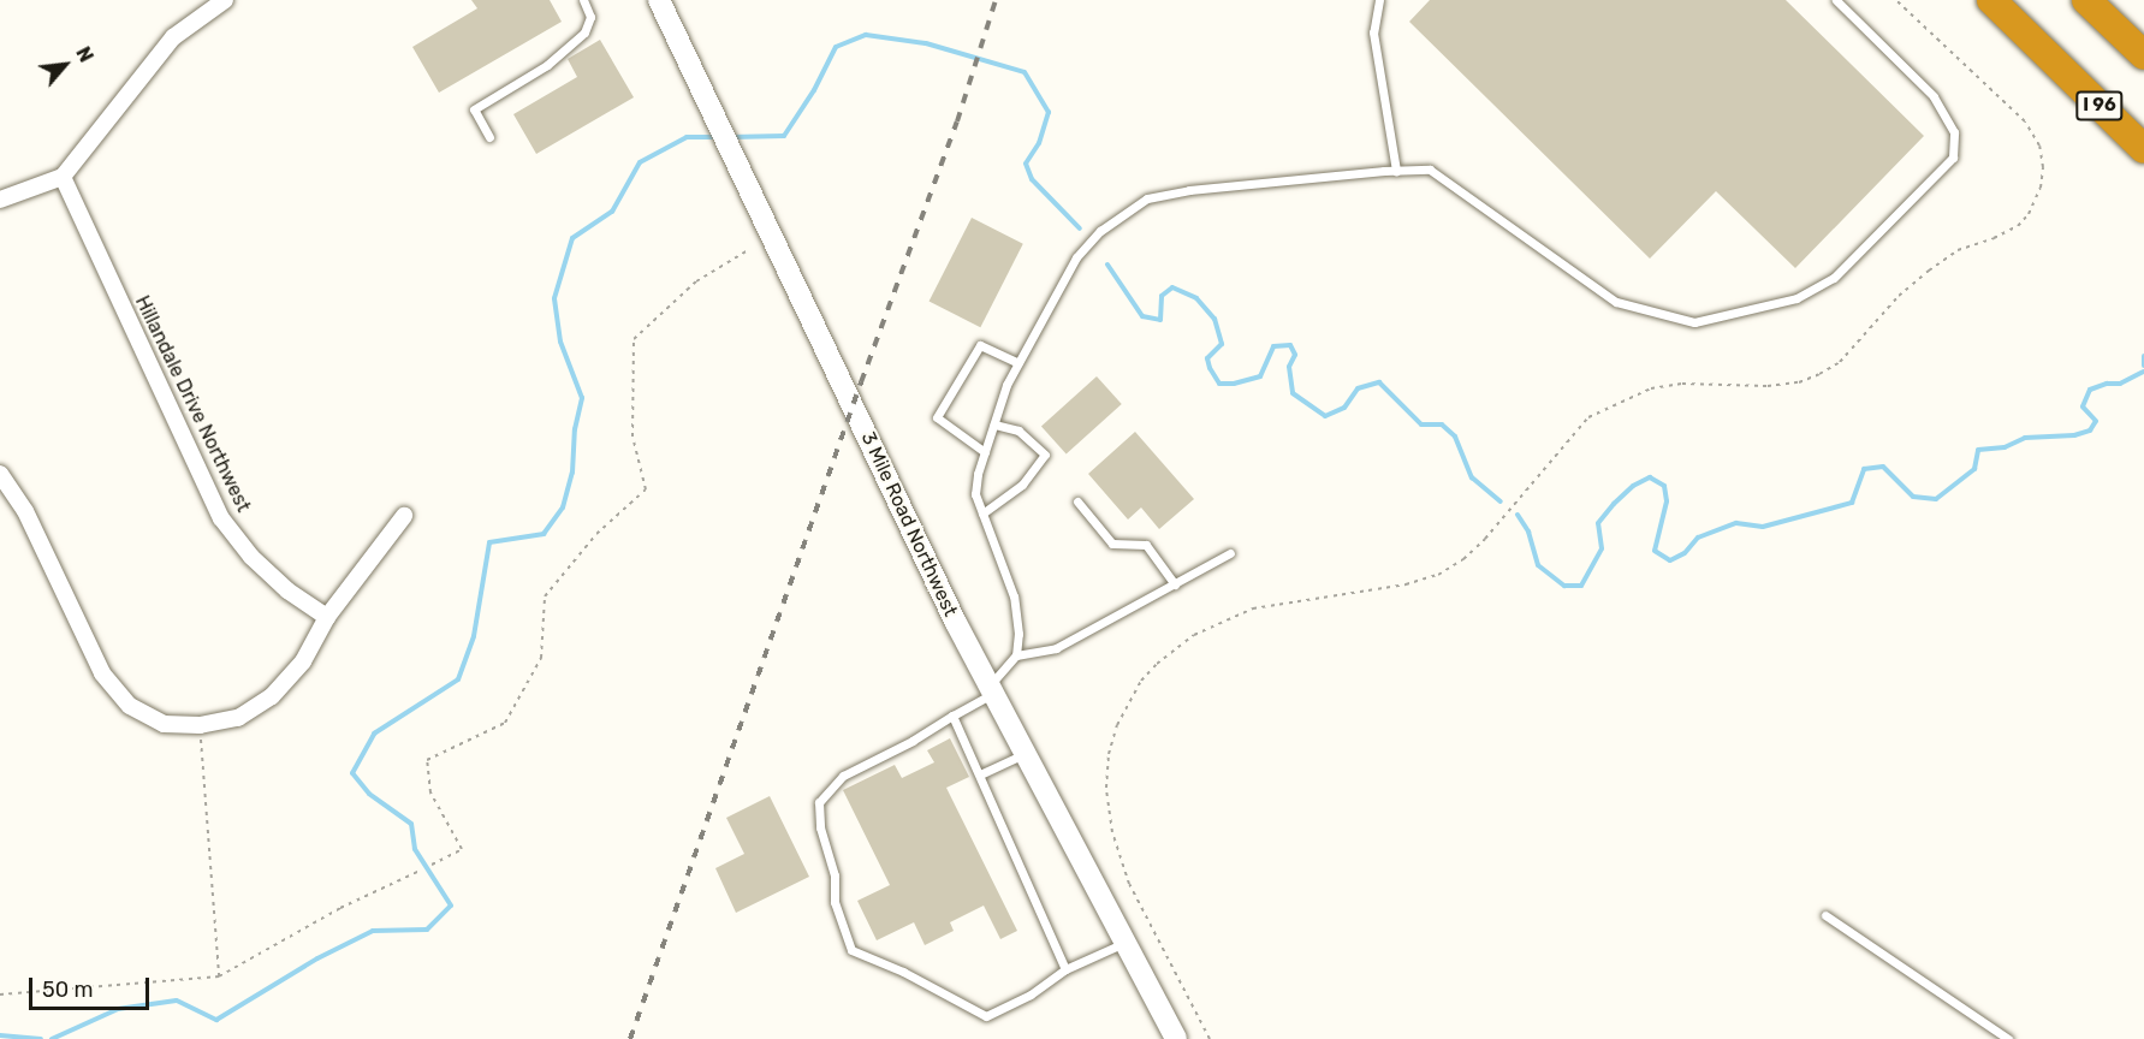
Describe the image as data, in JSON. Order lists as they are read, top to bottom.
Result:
{
  "streets": {
    "highway": ["I 96"],
    "main road": ["3 Mile Road Northwest"],
    "street": ["Hillandale Drive Northwest"]
  },
  "scale_bar": "50 m",
  "north": "top right"
}
